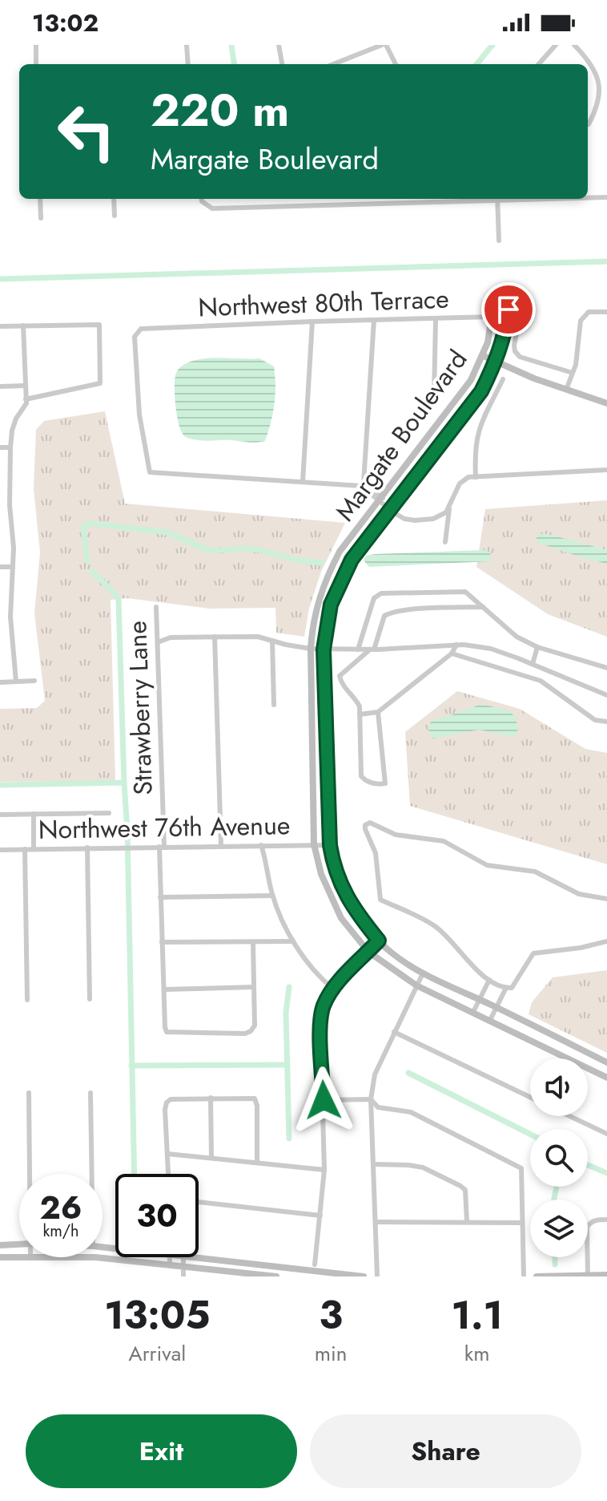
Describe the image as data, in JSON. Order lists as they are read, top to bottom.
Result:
{
  "streets": {
    "street": [
      "Northwest 80th Terrace",
      "Margate Boulevard",
      "Strawberry Lane",
      "Northwest 76th Avenue"
    ]
  },
  "crossings": [
    ["Northwest 80th Terrace", "Margate Boulevard"],
    ["Margate Boulevard", "Northwest 76th Avenue"],
    ["Strawberry Lane", "Northwest 76th Avenue"]
  ],
  "page": {
    "status": "13:02",
    "turn": ["220 m", "Margate Boulevard"],
    "speed": "26 km/h",
    "limit": "30",
    "eta": [
      "13:05",
      "Arrival",
      "3",
      "min",
      "1.1",
      "km"
    ],
    "buttons": ["Exit", "Share"]
  }
}
